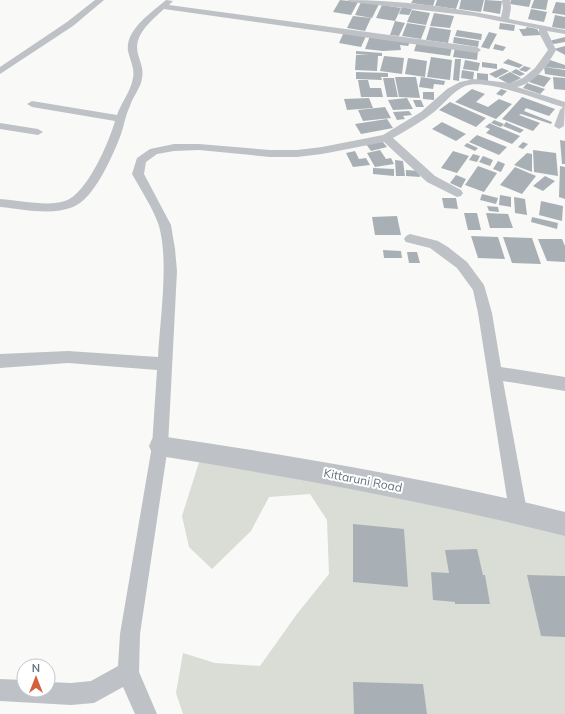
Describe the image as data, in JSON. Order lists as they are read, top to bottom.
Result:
{
  "streets": {
    "street": ["Kittaruni Road"]
  },
  "north": "top"
}
